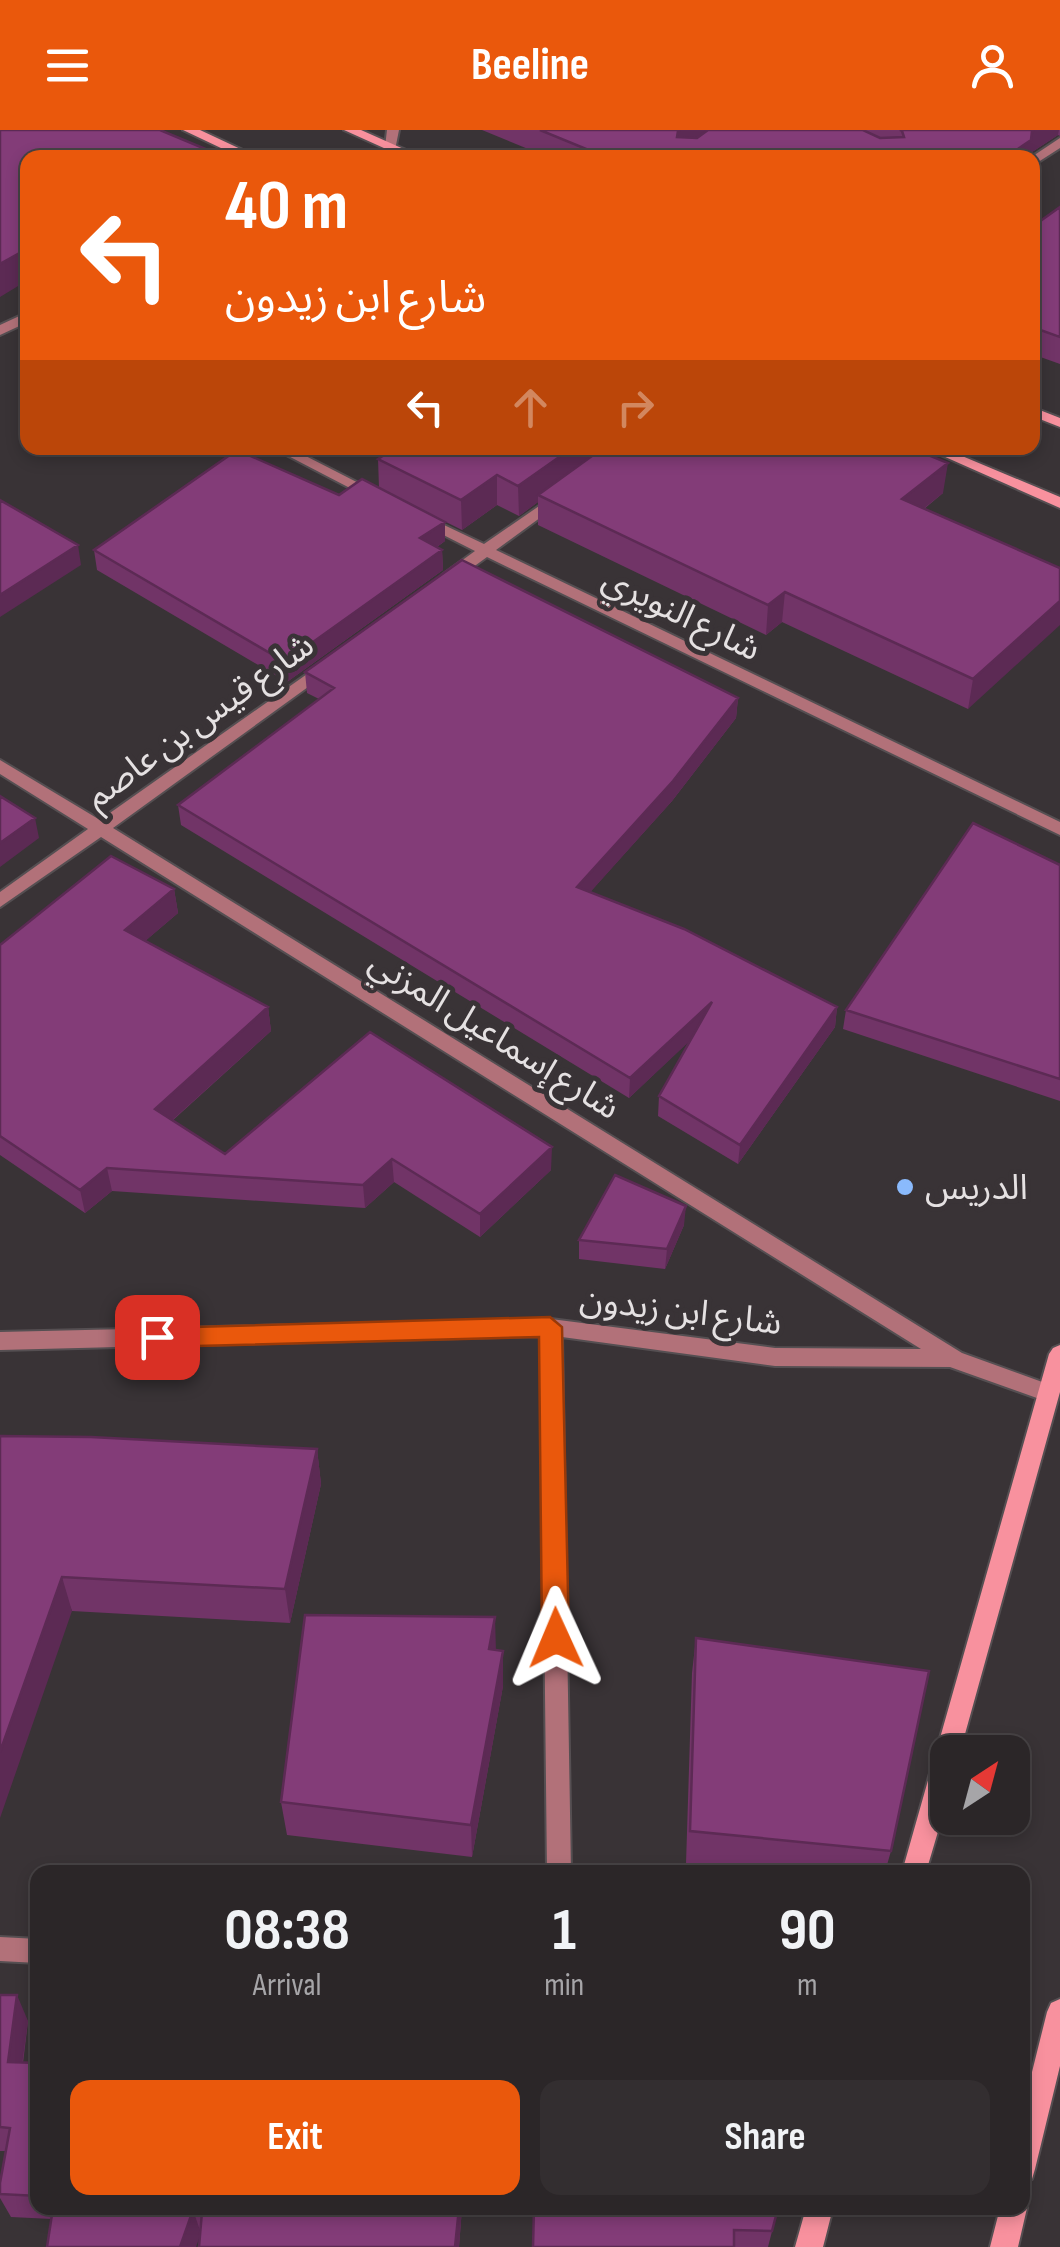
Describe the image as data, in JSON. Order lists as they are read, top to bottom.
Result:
{
  "streets": {
    "street": [
      "شارع النويري",
      "شارع قيس بن عاصم",
      "شارع إسماعيل المزني",
      "شارع ابن زيدون"
    ]
  },
  "crossings": [
    ["شارع قيس بن عاصم", "شارع إسماعيل المزني"],
    ["شارع إسماعيل المزني", "شارع ابن زيدون"]
  ],
  "places": ["الدريس"],
  "north": "top right",
  "page": {
    "header": "Beeline",
    "turn": ["40 m", "شارع ابن زيدون"],
    "eta": [
      "08:38",
      "Arrival",
      "1",
      "min",
      "90",
      "m"
    ],
    "buttons": ["Exit", "Share"]
  }
}
